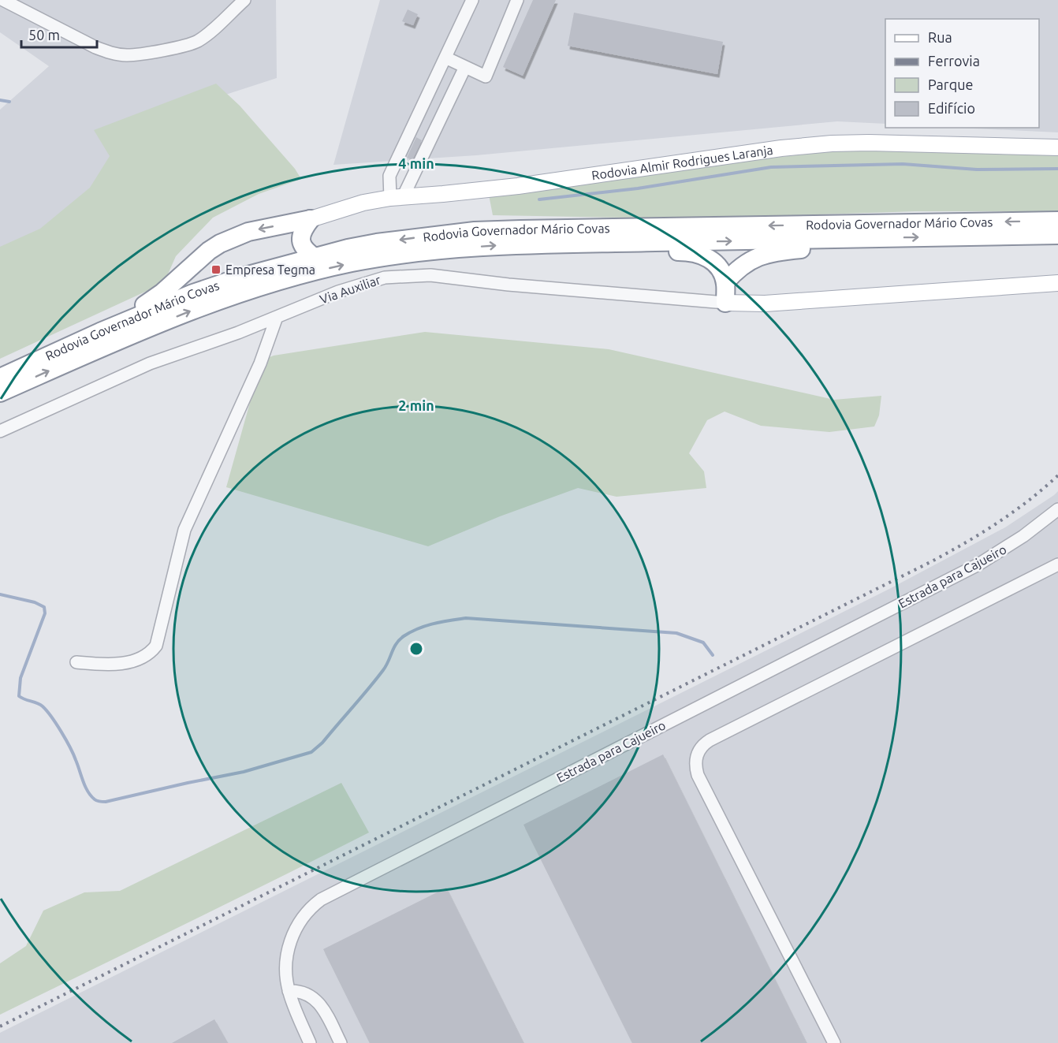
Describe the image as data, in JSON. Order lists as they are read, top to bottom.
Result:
{
  "streets": {
    "highway": ["Rodovia Governador Mário Covas"],
    "main road": ["Rodovia Almir Rodrigues Laranja"],
    "street": ["Via Auxiliar", "Estrada para Cajueiro"]
  },
  "places": {
    "transit": ["Empresa Tegma"]
  },
  "legend": [
    "Rua",
    "Ferrovia",
    "Parque",
    "Edifício"
  ],
  "scale_bar": "50 m",
  "rings": ["4 min", "2 min"]
}
